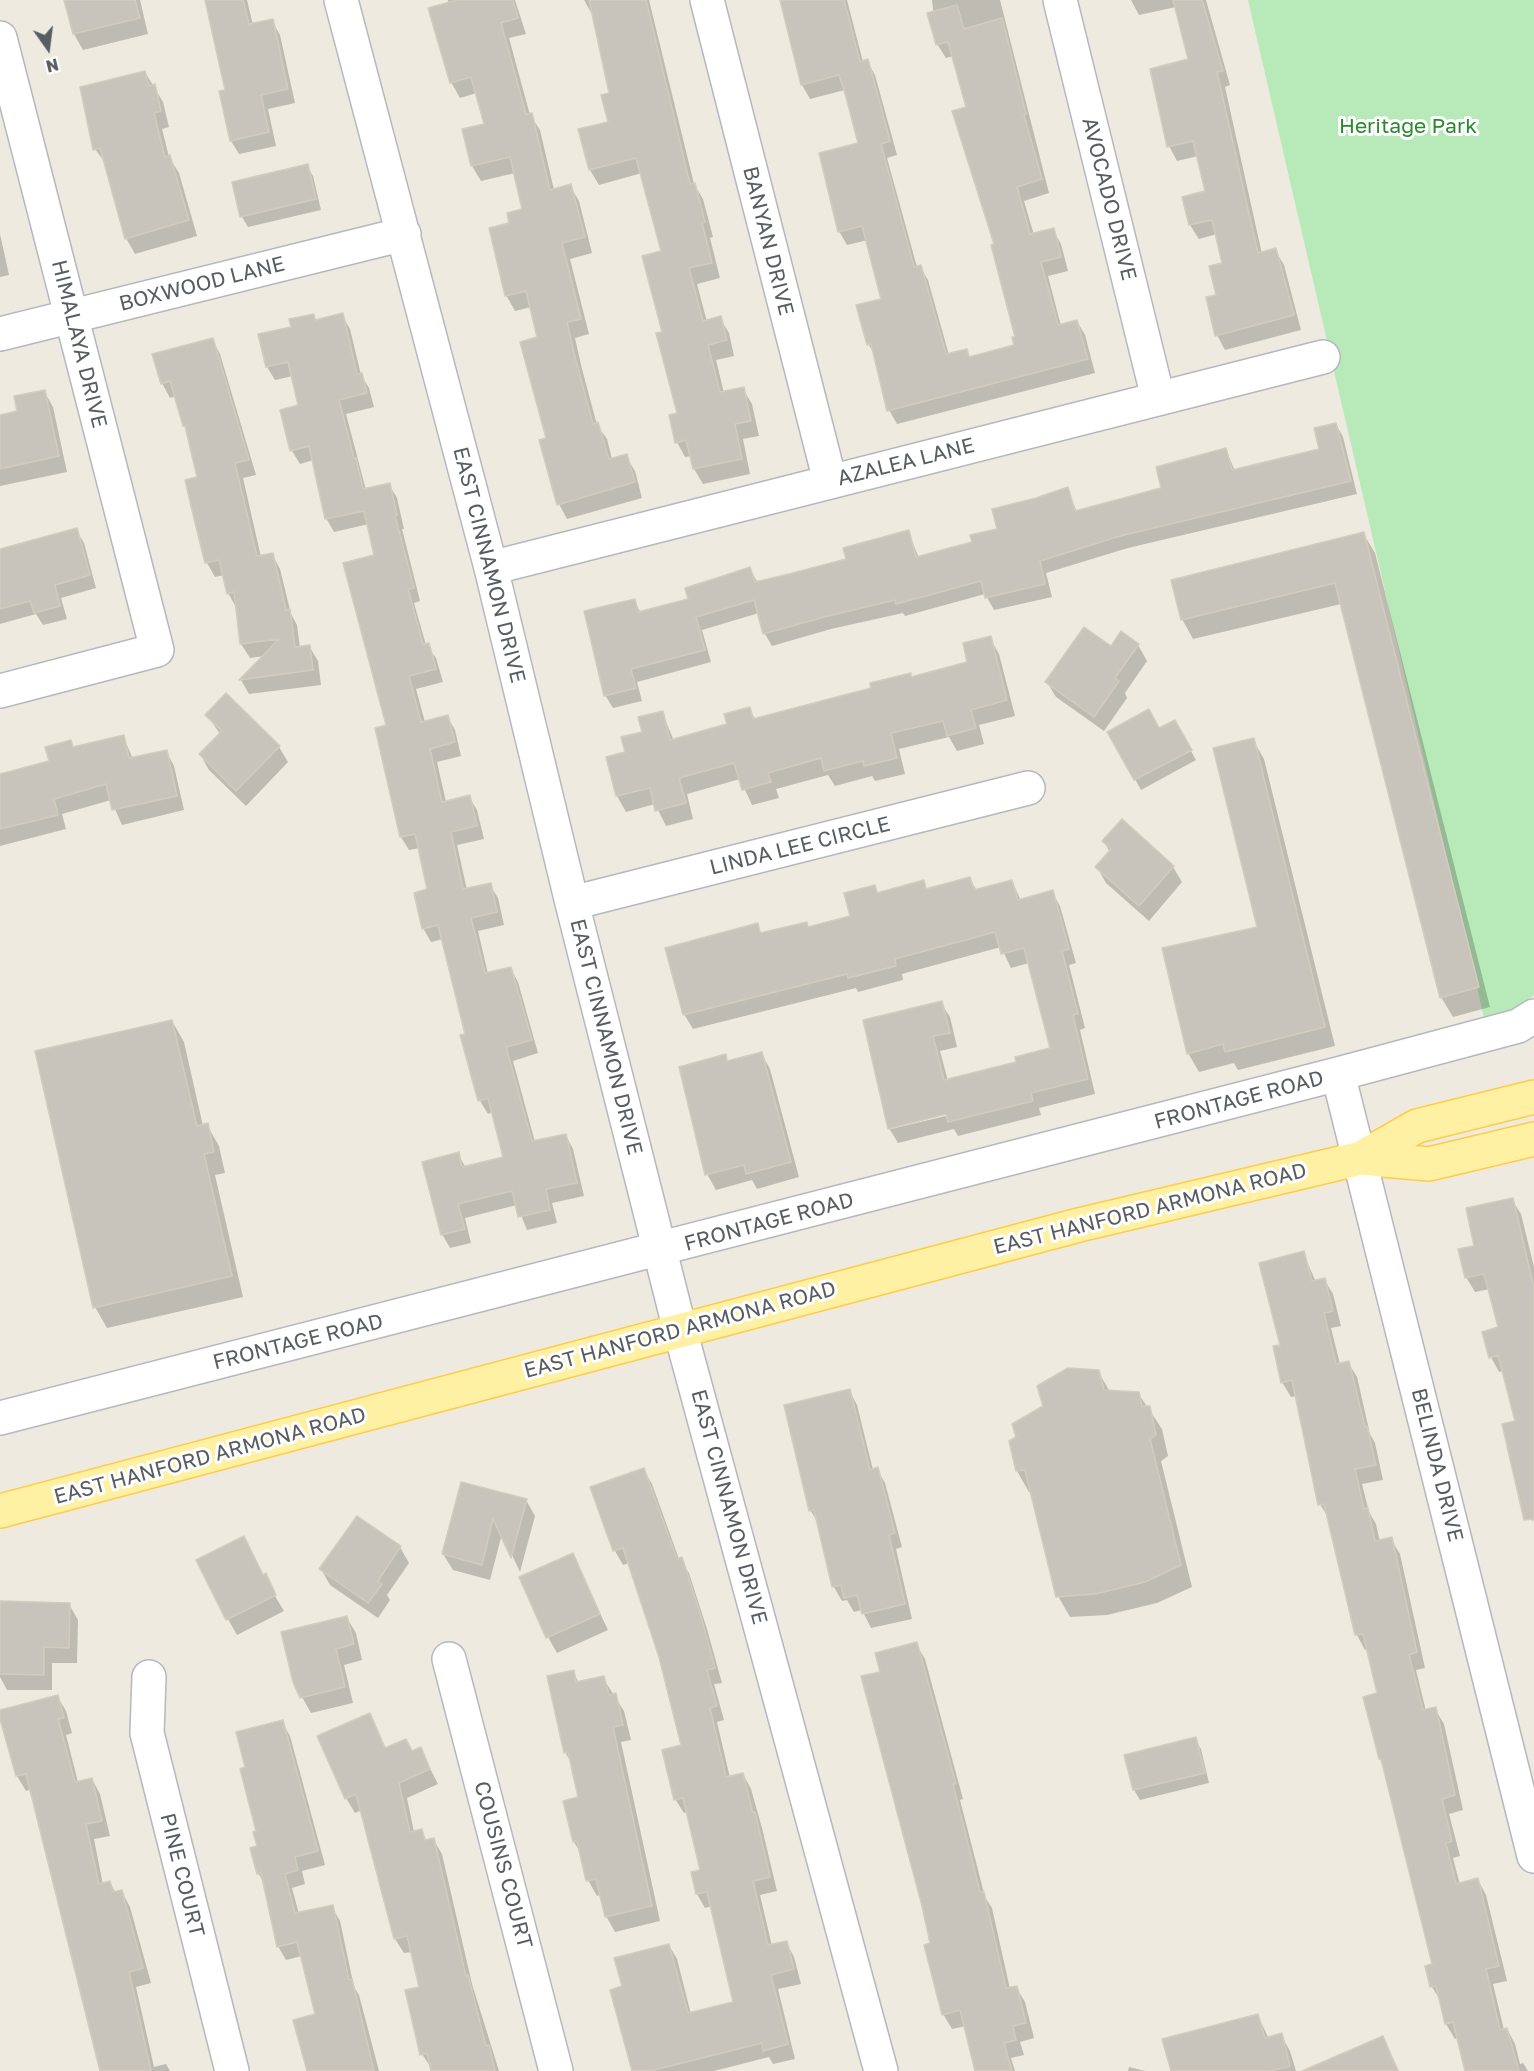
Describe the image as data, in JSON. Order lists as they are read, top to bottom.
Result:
{
  "streets": {
    "main road": ["EAST HANFORD ARMONA ROAD"],
    "street": [
      "AVOCADO DRIVE",
      "BANYAN DRIVE",
      "BOXWOOD LANE",
      "HIMALAYA DRIVE",
      "AZALEA LANE",
      "EAST CINNAMON DRIVE",
      "LINDA LEE CIRCLE",
      "FRONTAGE ROAD",
      "BELINDA DRIVE",
      "COUSINS COURT",
      "PINE COURT"
    ]
  },
  "crossings": [
    ["AVOCADO DRIVE", "AZALEA LANE"],
    ["BANYAN DRIVE", "AZALEA LANE"],
    ["BOXWOOD LANE", "HIMALAYA DRIVE"],
    ["BOXWOOD LANE", "EAST CINNAMON DRIVE"],
    ["AZALEA LANE", "EAST CINNAMON DRIVE"],
    ["EAST CINNAMON DRIVE", "LINDA LEE CIRCLE"],
    ["EAST CINNAMON DRIVE", "FRONTAGE ROAD"],
    ["EAST CINNAMON DRIVE", "EAST HANFORD ARMONA ROAD"],
    ["FRONTAGE ROAD", "BELINDA DRIVE"],
    ["EAST HANFORD ARMONA ROAD", "BELINDA DRIVE"]
  ],
  "parks": ["Heritage Park"],
  "north": "bottom"
}
